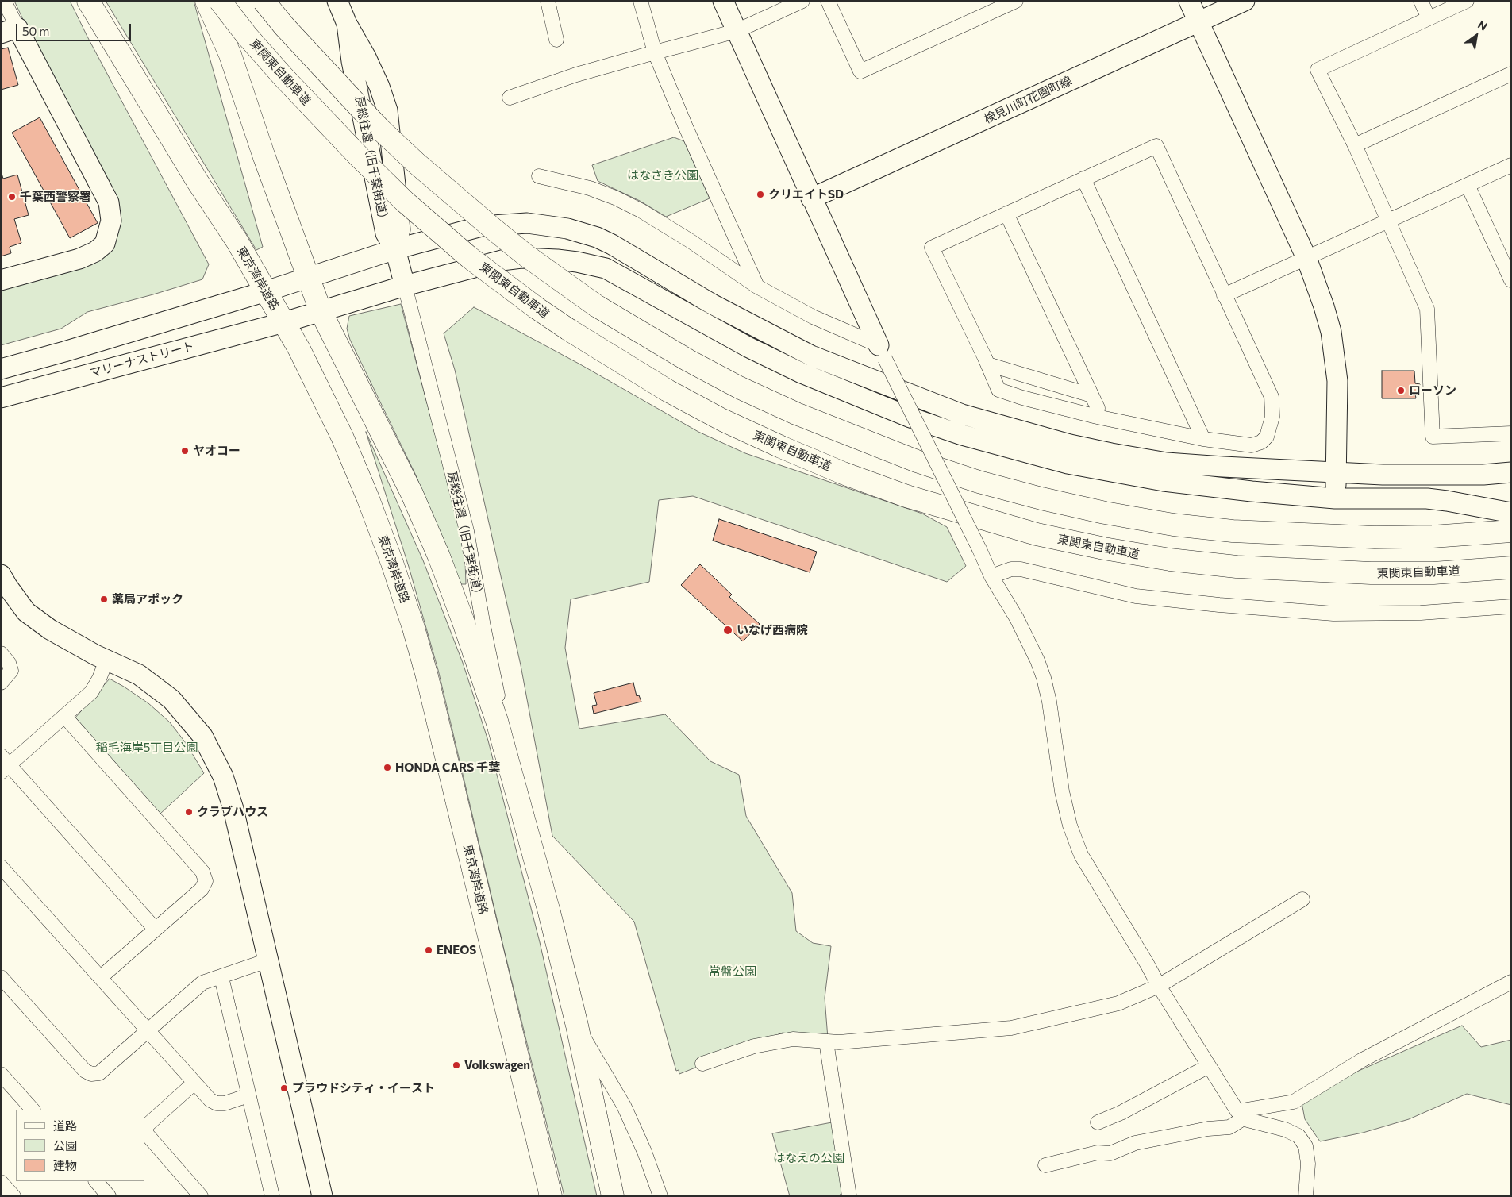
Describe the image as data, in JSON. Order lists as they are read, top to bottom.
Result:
{
  "streets": {
    "highway": ["東関東自動車道", "東京湾岸道路"],
    "street": ["検見川町花園町線", "房総往還（旧千葉街道）", "マリーナストリート"]
  },
  "crossings": [
    ["房総往還（旧千葉街道）", "マリーナストリート"],
    ["東京湾岸道路", "マリーナストリート"]
  ],
  "parks": [
    "はなさき公園",
    "稲毛海岸5丁目公園",
    "常盤公園",
    "はなえの公園"
  ],
  "places": [
    "クリエイトSD",
    "千葉西警察署",
    "ローソン",
    "ヤオコー",
    "薬局アポック",
    "いなげ西病院",
    "HONDA CARS 千葉",
    "クラブハウス",
    "ENEOS",
    "Volkswagen",
    "プラウドシティ・イースト"
  ],
  "legend": ["道路", "公園", "建物"],
  "scale_bar": "50 m",
  "north": "top right"
}
